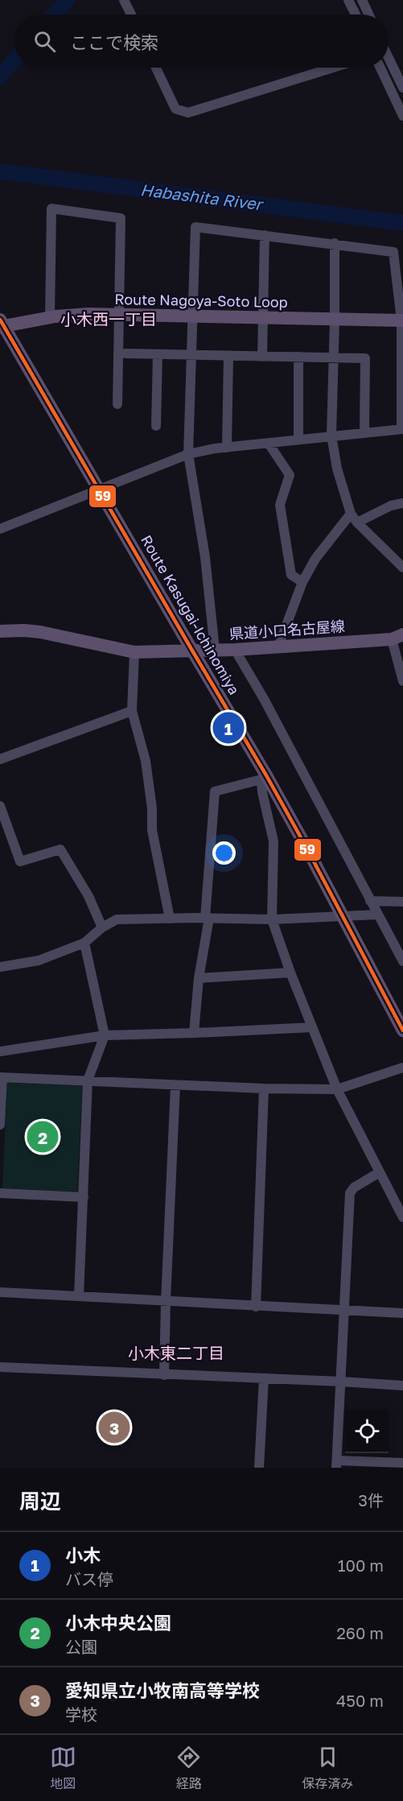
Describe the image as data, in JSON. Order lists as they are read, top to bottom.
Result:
{
  "streets": {
    "main road": ["Route Nagoya-Soto Loop", "Route Kasugai-Ichinomiya", "県道小口名古屋線"]
  },
  "crossings": [
    ["Route Nagoya-Soto Loop", "Route Kasugai-Ichinomiya"],
    ["Route Kasugai-Ichinomiya", "県道小口名古屋線"]
  ],
  "districts": ["小木西一丁目", "小木東二丁目"],
  "water": ["Habashita River"],
  "lines": ["transit line 59"],
  "page": {
    "search": "ここで検索",
    "pins": ["1", "2", "3"],
    "heading": ["周辺", "3件"],
    "list": [
      {
        "mark": "1",
        "name": "小木",
        "note": "バス停",
        "value": "100 m"
      },
      {
        "mark": "2",
        "name": "小木中央公園",
        "note": "公園",
        "value": "260 m"
      },
      {
        "mark": "3",
        "name": "愛知県立小牧南高等学校",
        "note": "学校",
        "value": "450 m"
      }
    ],
    "nav": ["地図", "経路", "保存済み"]
  }
}
